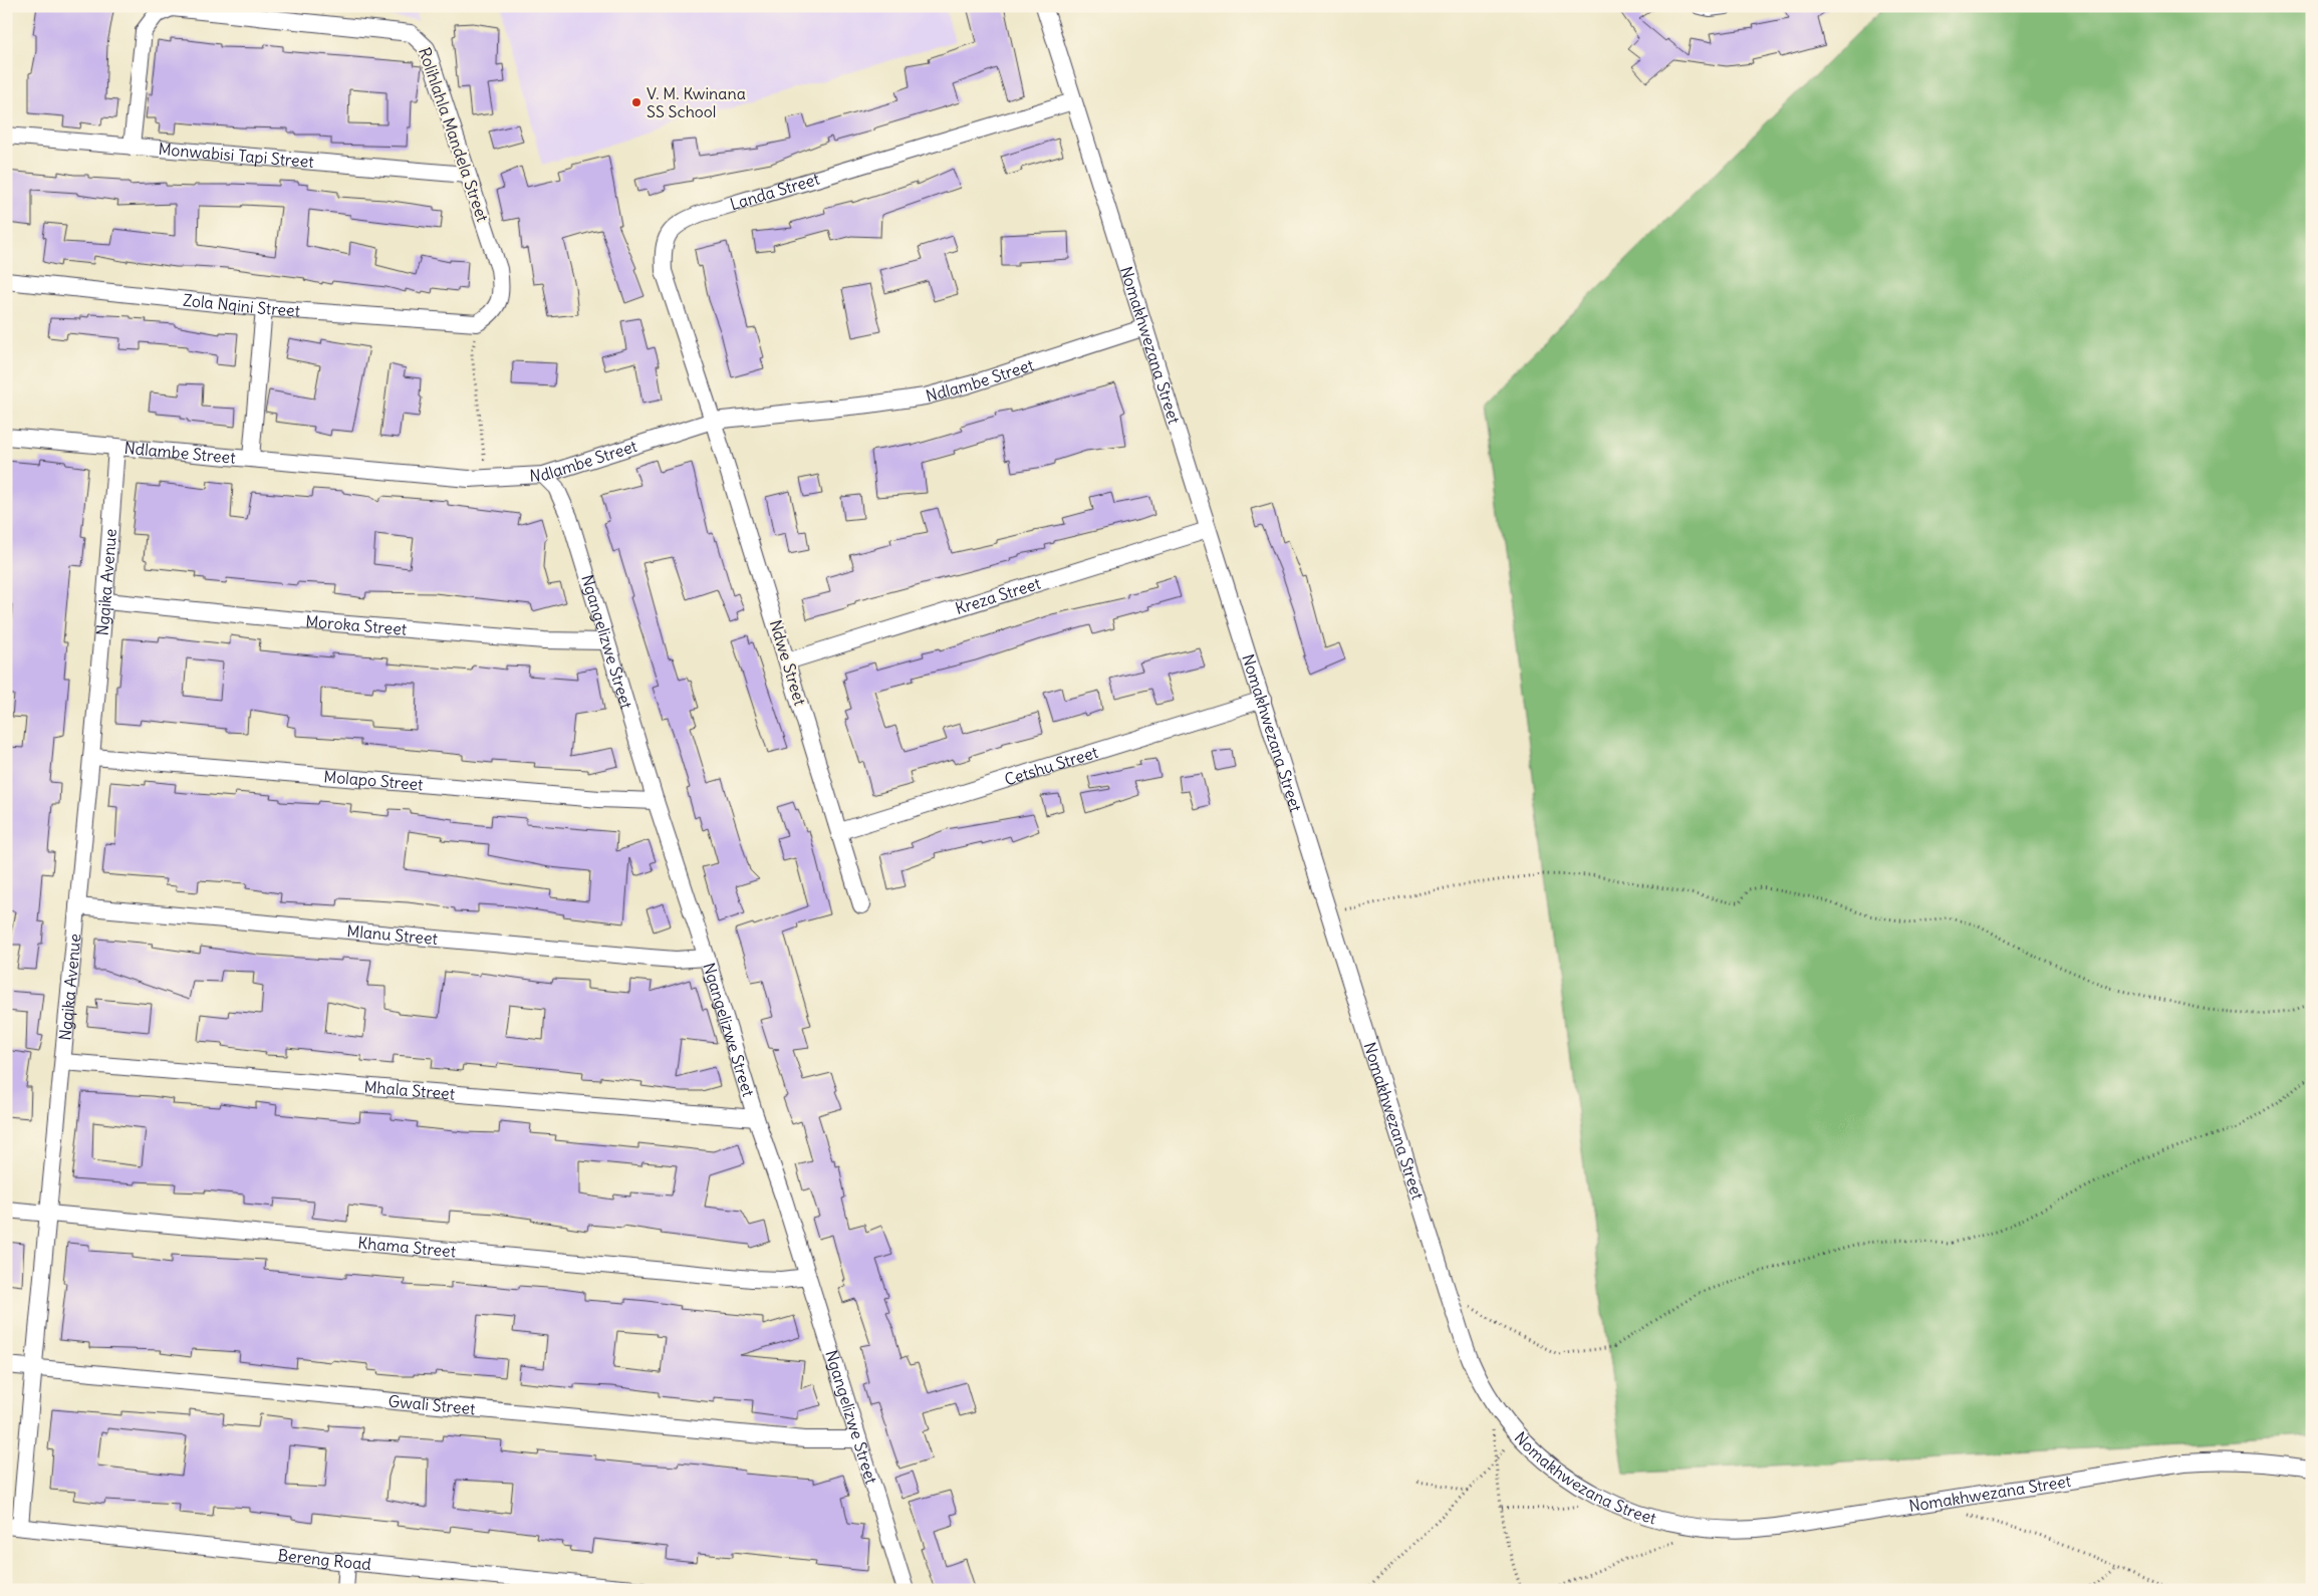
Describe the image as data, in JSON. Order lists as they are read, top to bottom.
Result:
{
  "streets": {
    "street": [
      "Rolihlahla Mandela Street",
      "Monwabisi Tapi Street",
      "Landa Street",
      "Zola Nqini Street",
      "Nomakhwezana Street",
      "Ndlambe Street",
      "Ngqika Avenue",
      "Kreza Street",
      "Moroka Street",
      "Ngangelizwe Street",
      "Ndwe Street",
      "Cetshu Street",
      "Molapo Street",
      "Mlanu Street",
      "Mhala Street",
      "Khama Street",
      "Gwali Street",
      "Bereng Road"
    ]
  },
  "crossings": [
    ["Rolihlahla Mandela Street", "Monwabisi Tapi Street"],
    ["Rolihlahla Mandela Street", "Zola Nqini Street"],
    ["Landa Street", "Nomakhwezana Street"],
    ["Landa Street", "Ndlambe Street"],
    ["Landa Street", "Ndwe Street"],
    ["Nomakhwezana Street", "Ndlambe Street"],
    ["Nomakhwezana Street", "Kreza Street"],
    ["Nomakhwezana Street", "Cetshu Street"],
    ["Ndlambe Street", "Ngqika Avenue"],
    ["Ndlambe Street", "Ngangelizwe Street"],
    ["Ndlambe Street", "Ndwe Street"],
    ["Ngqika Avenue", "Moroka Street"],
    ["Ngqika Avenue", "Molapo Street"],
    ["Ngqika Avenue", "Mlanu Street"],
    ["Ngqika Avenue", "Mhala Street"],
    ["Ngqika Avenue", "Khama Street"],
    ["Ngqika Avenue", "Gwali Street"],
    ["Ngqika Avenue", "Bereng Road"],
    ["Kreza Street", "Ndwe Street"],
    ["Moroka Street", "Ngangelizwe Street"],
    ["Ngangelizwe Street", "Molapo Street"],
    ["Ngangelizwe Street", "Mlanu Street"],
    ["Ngangelizwe Street", "Mhala Street"],
    ["Ngangelizwe Street", "Khama Street"],
    ["Ngangelizwe Street", "Gwali Street"],
    ["Ndwe Street", "Cetshu Street"]
  ],
  "places": ["V. M. Kwinana SS School"]
}
